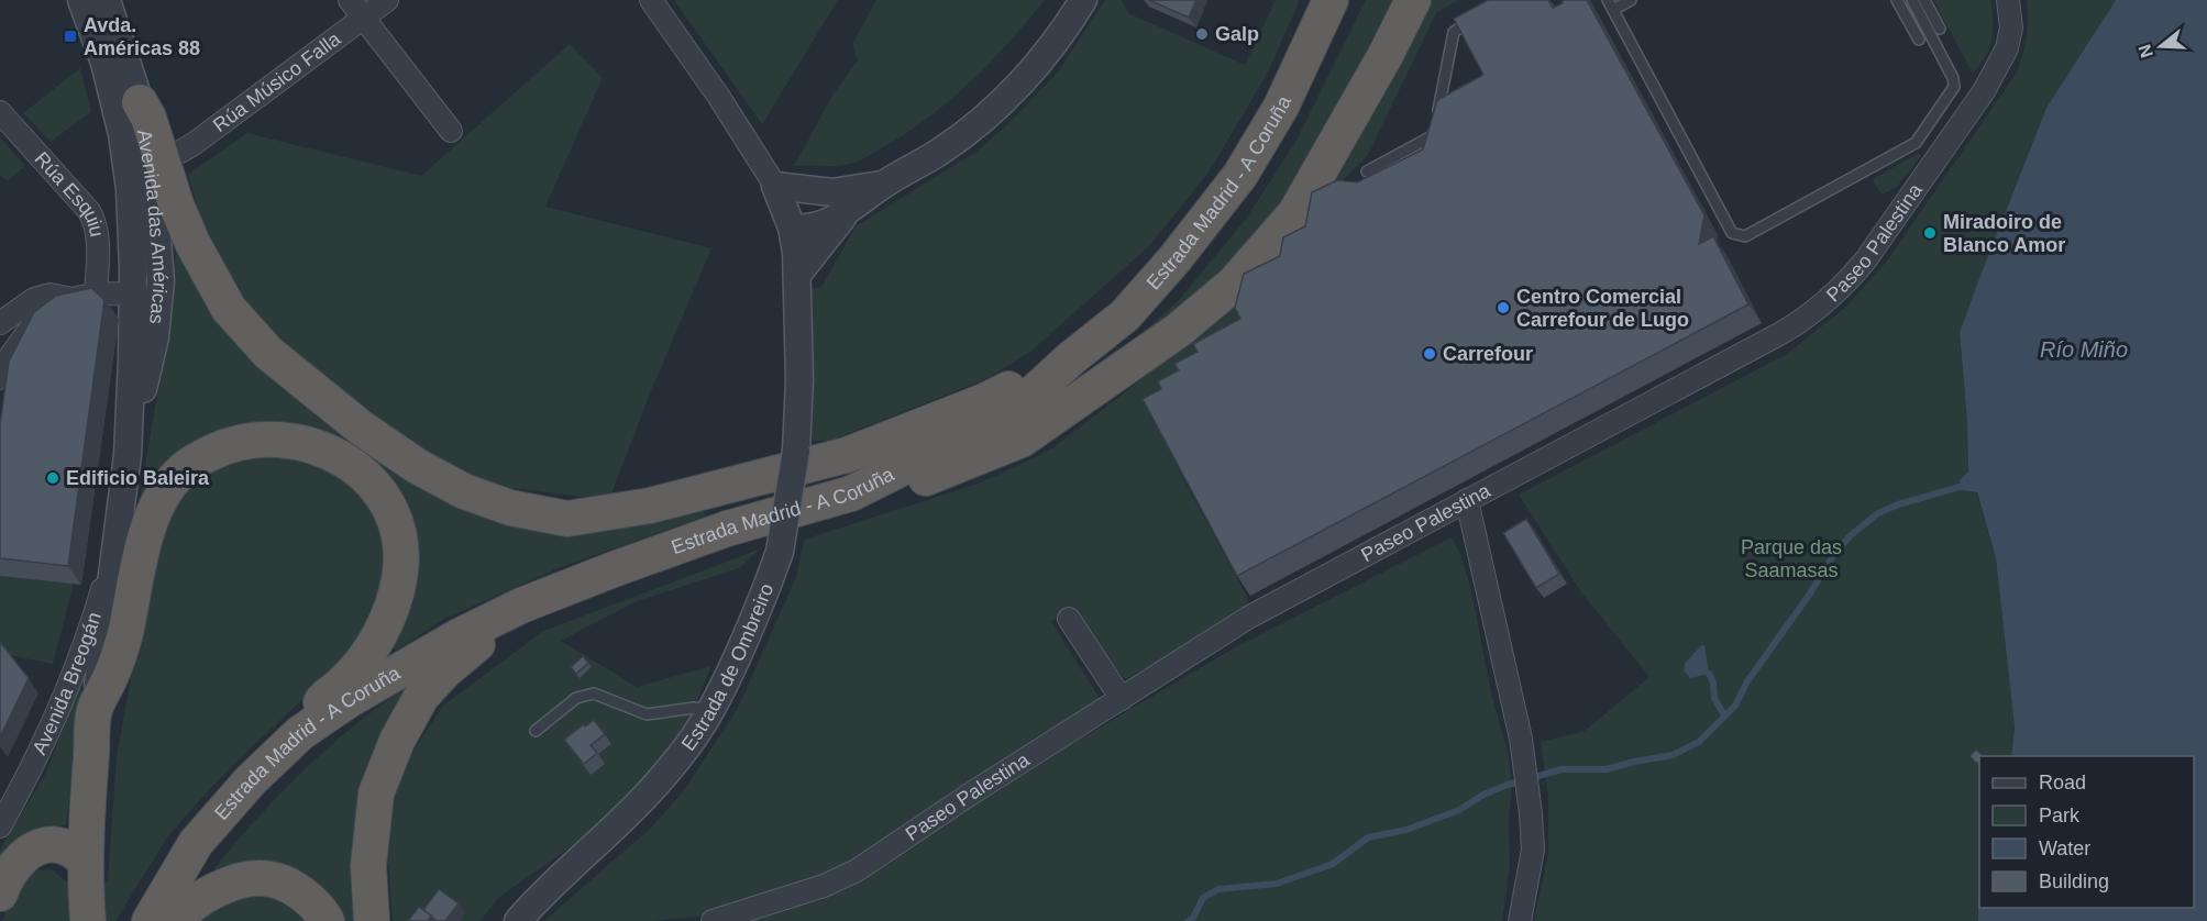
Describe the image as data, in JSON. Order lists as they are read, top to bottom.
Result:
{
  "streets": {
    "highway": ["Estrada Madrid - A Coruña"],
    "street": [
      "Rúa Músico Falla",
      "Rúa Esquiu",
      "Avenida das Américas",
      "Paseo Palestina",
      "Estrada de Ombreiro",
      "Avenida Breogán"
    ]
  },
  "crossings": [
    ["Avenida das Américas", "Avenida Breogán"]
  ],
  "water": ["Río Miño"],
  "parks": ["Parque das Saamasas"],
  "places": {
    "other": [
      "Galp",
      "Miradoiro de Blanco Amor",
      "Centro Comercial Carrefour de Lugo",
      "Carrefour",
      "Edificio Baleira"
    ],
    "transit": ["Avda. Américas 88"]
  },
  "legend": [
    "Road",
    "Park",
    "Water",
    "Building"
  ],
  "north": "left"
}
